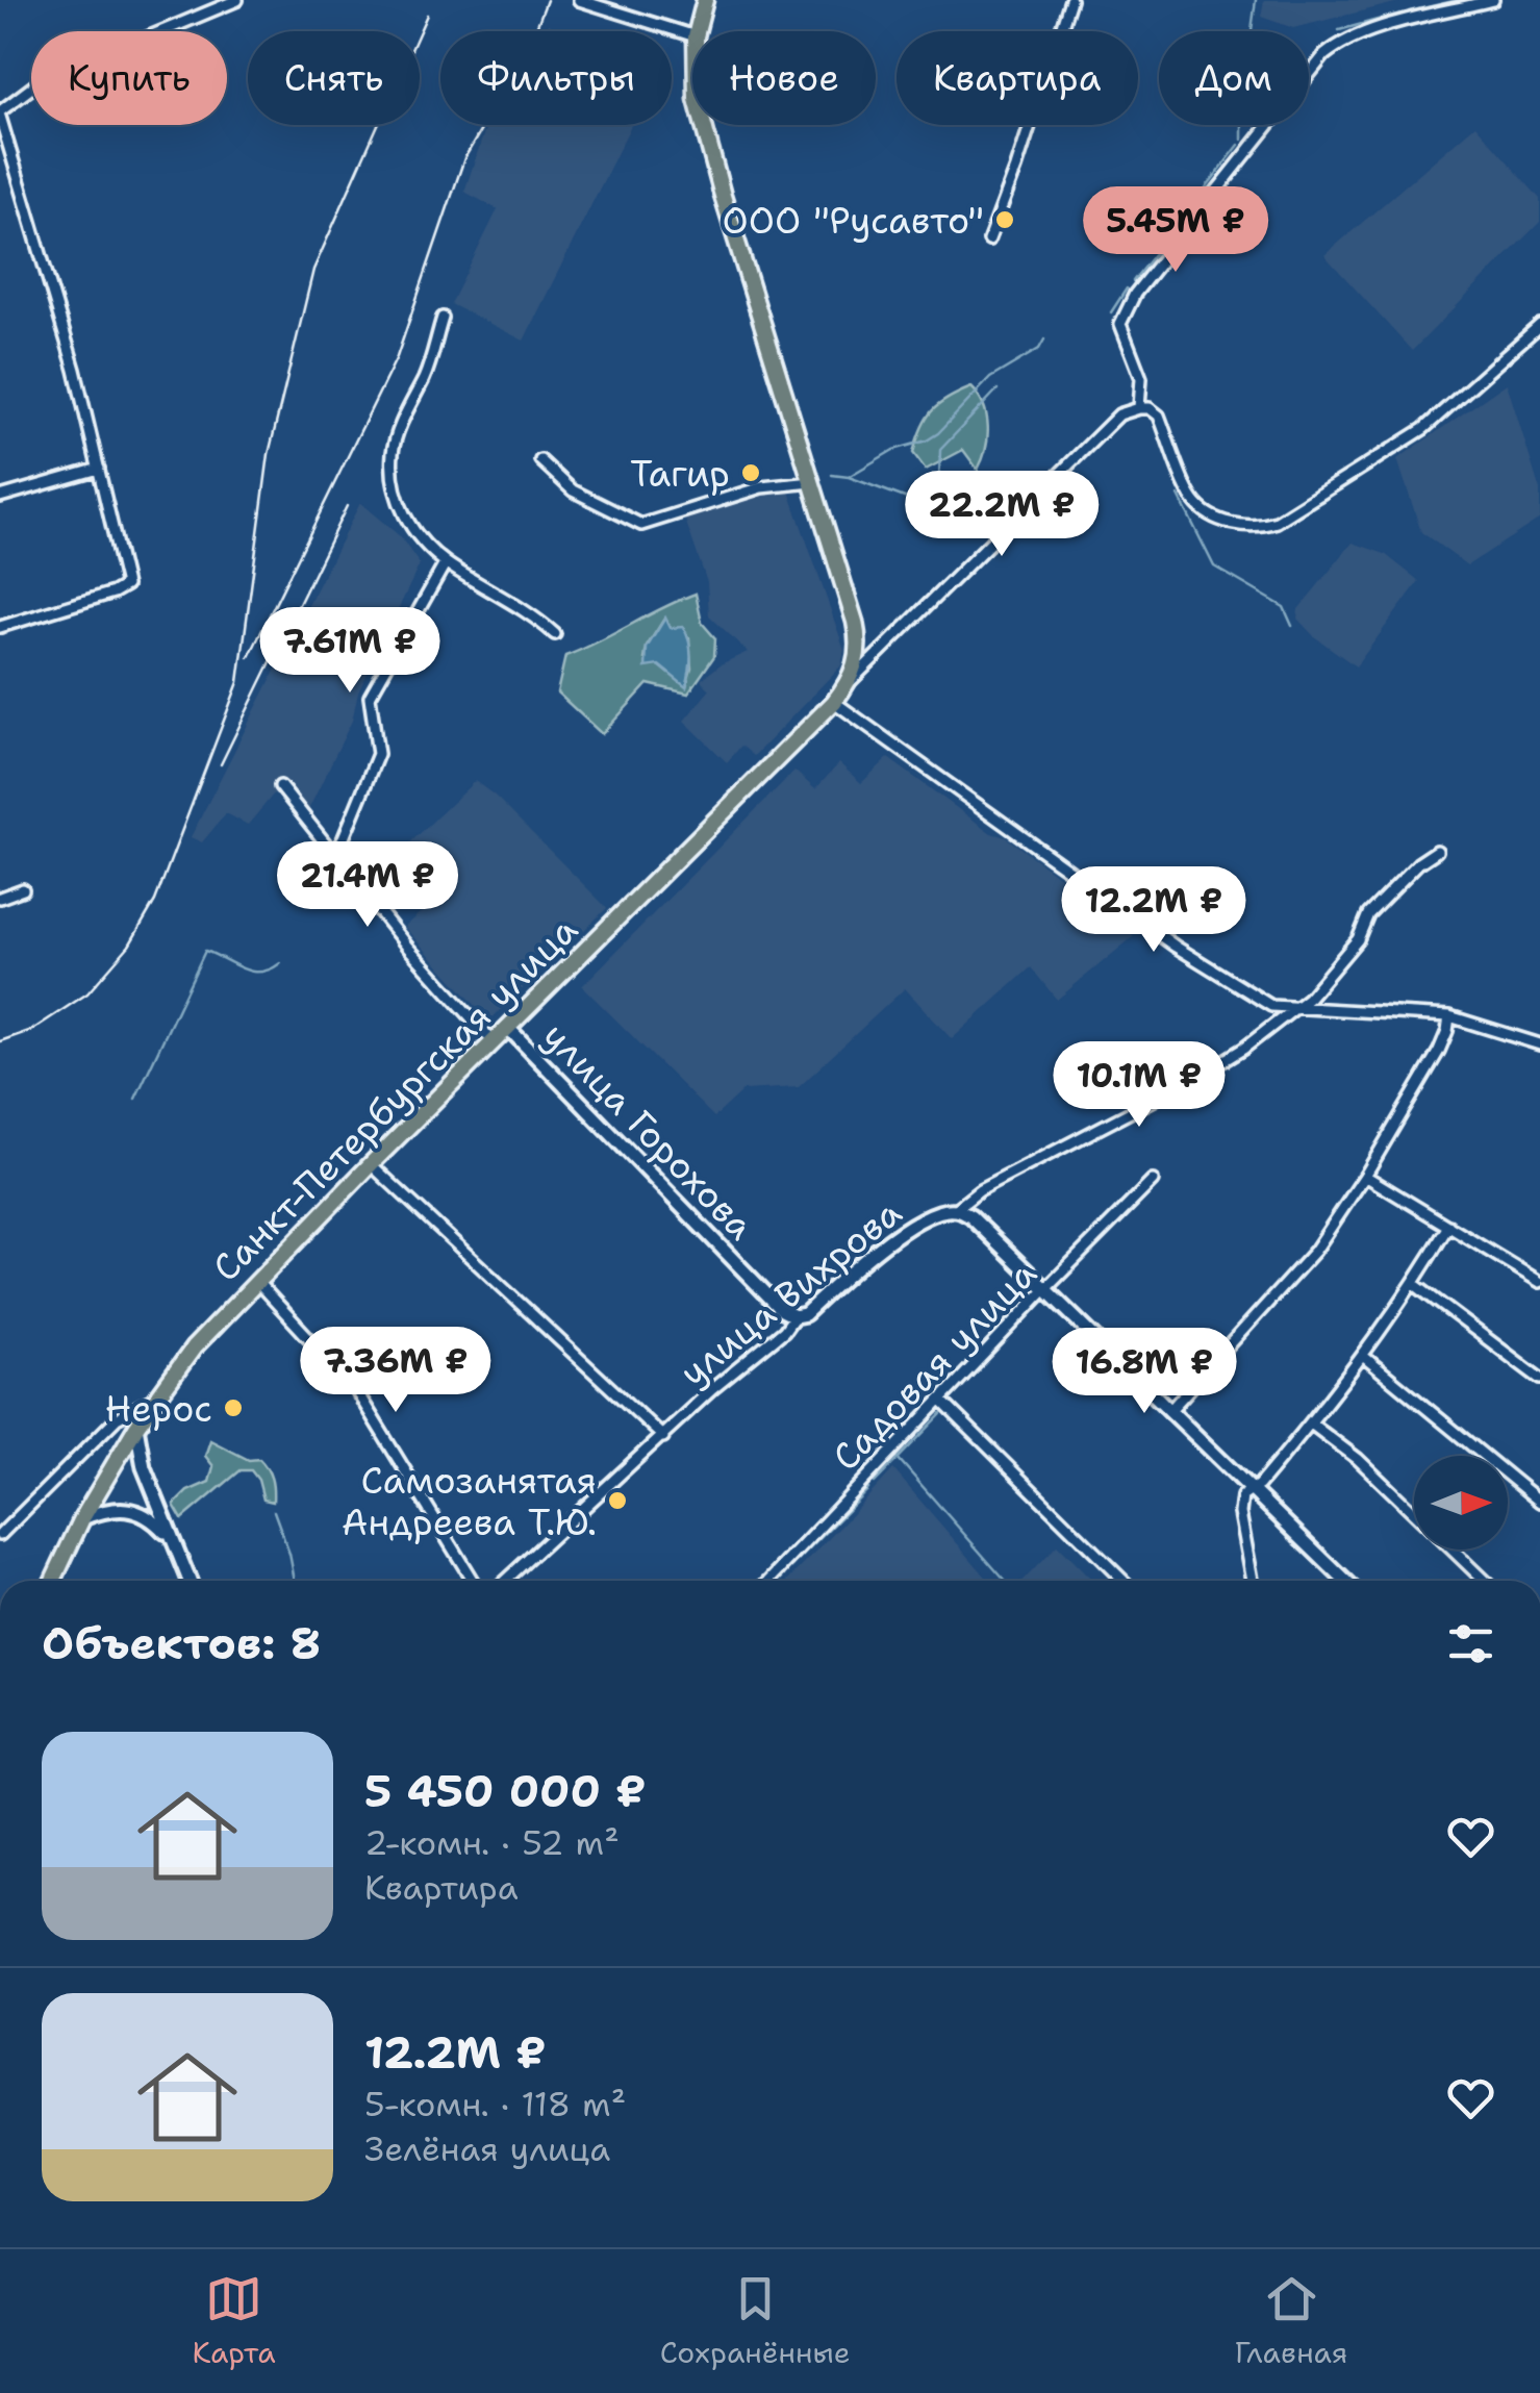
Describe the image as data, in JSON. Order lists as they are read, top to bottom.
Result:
{
  "streets": {
    "main road": ["Санкт-Петербургская улица"],
    "street": ["улица Горохова", "улица Вихрова", "Садовая улица"]
  },
  "crossings": [
    ["Санкт-Петербургская улица", "улица Горохова"],
    ["улица Горохова", "улица Вихрова"]
  ],
  "places": [
    "ООО \"Русавто\"",
    "Тагир",
    "Нерос",
    "Самозанятая Андреева Т.Ю."
  ],
  "north": "right",
  "page": {
    "chip": [
      "Купить",
      "Снять",
      "Фильтры",
      "Новое",
      "Квартира",
      "Дом"
    ],
    "price": [
      "5.45M ₽",
      "22.2M ₽",
      "7.61M ₽",
      "21.4M ₽",
      "12.2M ₽",
      "10.1M ₽",
      "7.36M ₽",
      "16.8M ₽"
    ],
    "heading": "Объектов: 8",
    "list": [
      {
        "name": "5 450 000 ₽",
        "note": "2-комн. · 52 m² · Квартира"
      },
      {
        "name": "12.2M ₽",
        "note": "5-комн. · 118 m² · Зелёная улица"
      }
    ],
    "tabs": ["Карта", "Сохранённые", "Главная"]
  }
}
